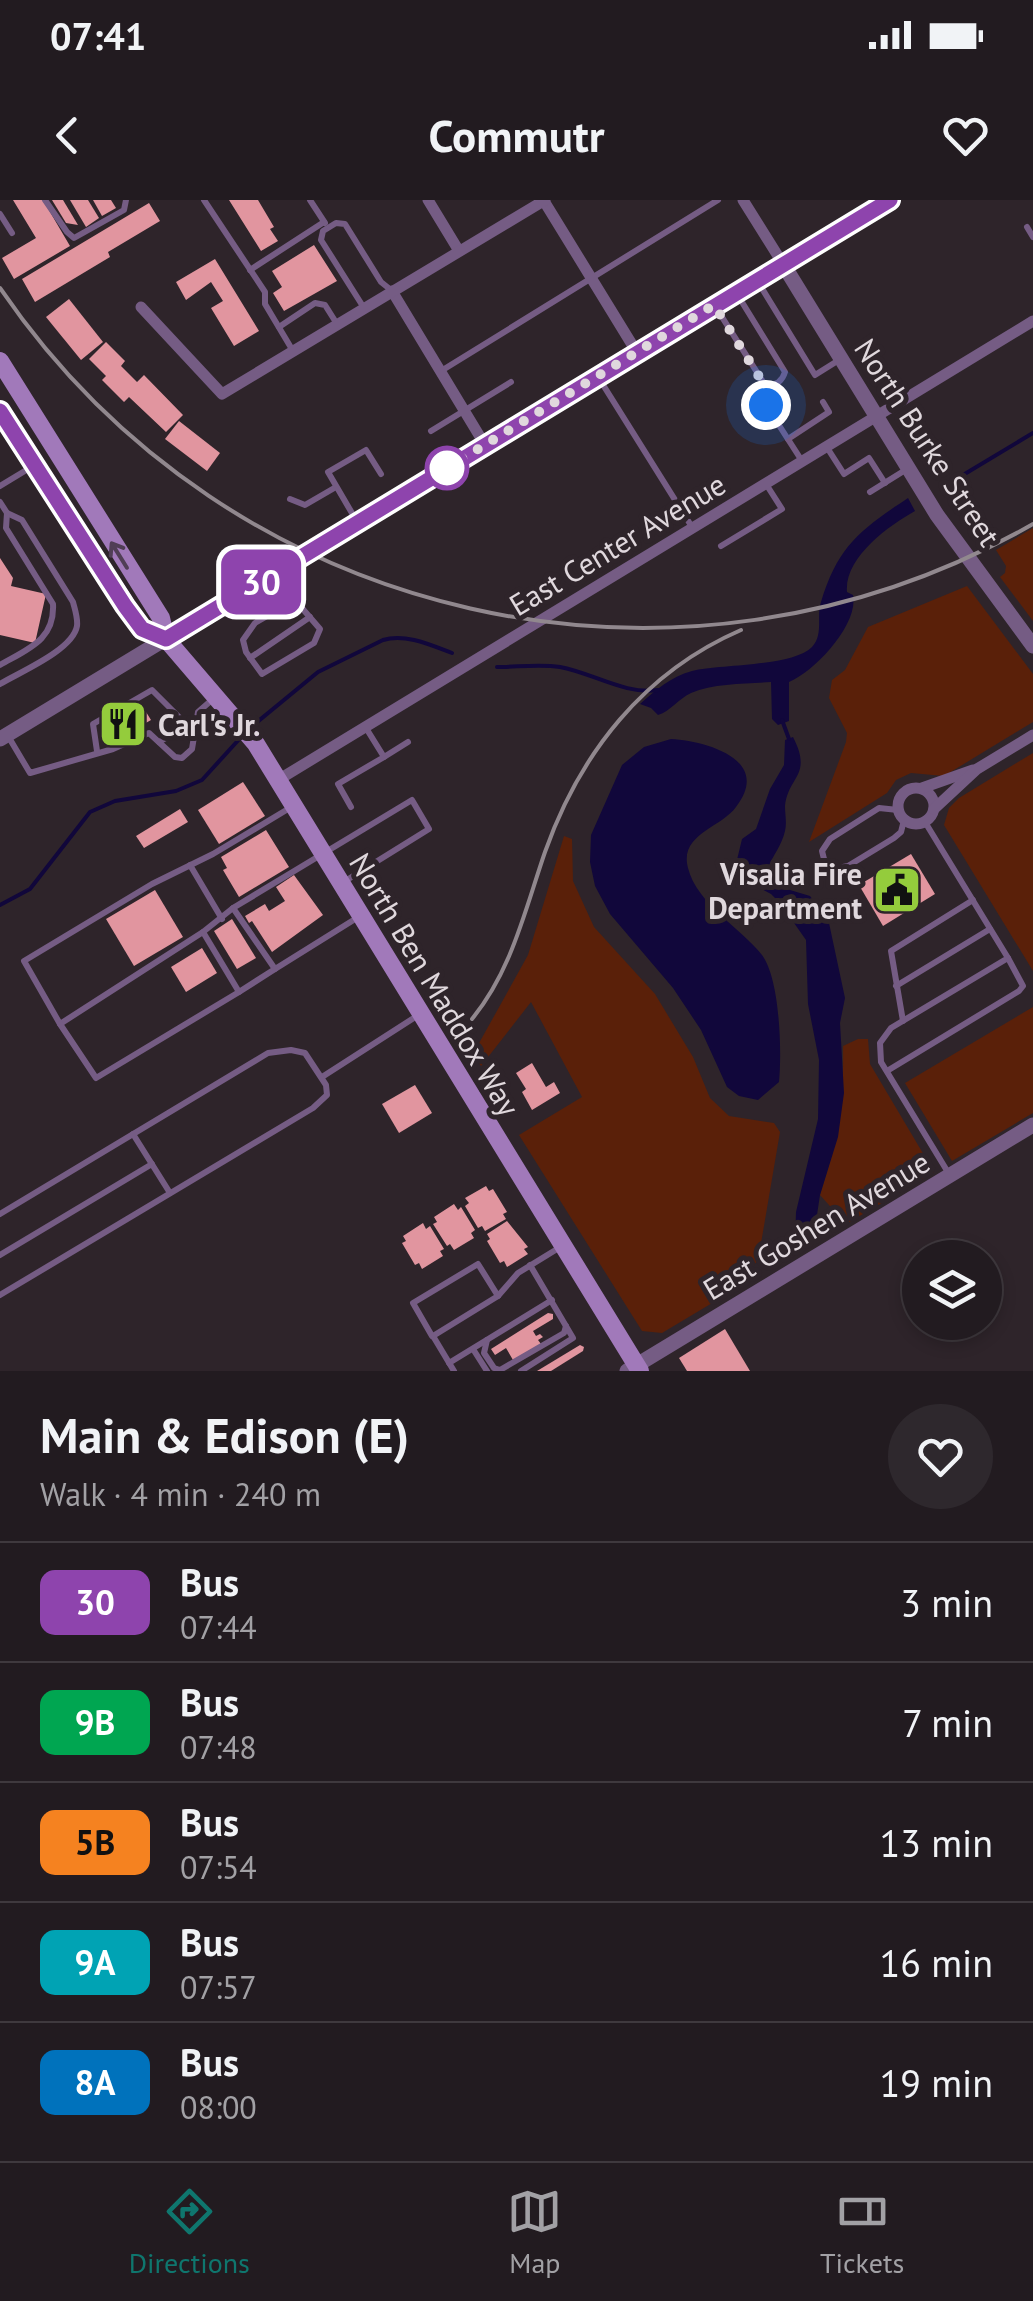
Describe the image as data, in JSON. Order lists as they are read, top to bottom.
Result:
{
  "streets": {
    "main road": ["North Ben Maddox Way"],
    "street": ["North Burke Street", "East Center Avenue", "East Goshen Avenue"]
  },
  "crossings": [
    ["North Burke Street", "East Center Avenue"],
    ["East Center Avenue", "North Ben Maddox Way"],
    ["North Ben Maddox Way", "East Goshen Avenue"]
  ],
  "places": {
    "restaurant": ["Carl's Jr."],
    "public building": ["Visalia Fire Department"]
  },
  "lines": ["bus line 30"],
  "page": {
    "status": "07:41",
    "header": "Commutr",
    "on_map": "30",
    "heading": ["Main & Edison (E)", "Walk · 4 min · 240 m"],
    "list": [
      {
        "mark": "30",
        "name": "Bus",
        "note": "07:44",
        "value": "3 min"
      },
      {
        "mark": "9B",
        "name": "Bus",
        "note": "07:48",
        "value": "7 min"
      },
      {
        "mark": "5B",
        "name": "Bus",
        "note": "07:54",
        "value": "13 min"
      },
      {
        "mark": "9A",
        "name": "Bus",
        "note": "07:57",
        "value": "16 min"
      },
      {
        "mark": "8A",
        "name": "Bus",
        "note": "08:00",
        "value": "19 min"
      }
    ],
    "tabs": ["Directions", "Map", "Tickets"]
  }
}
